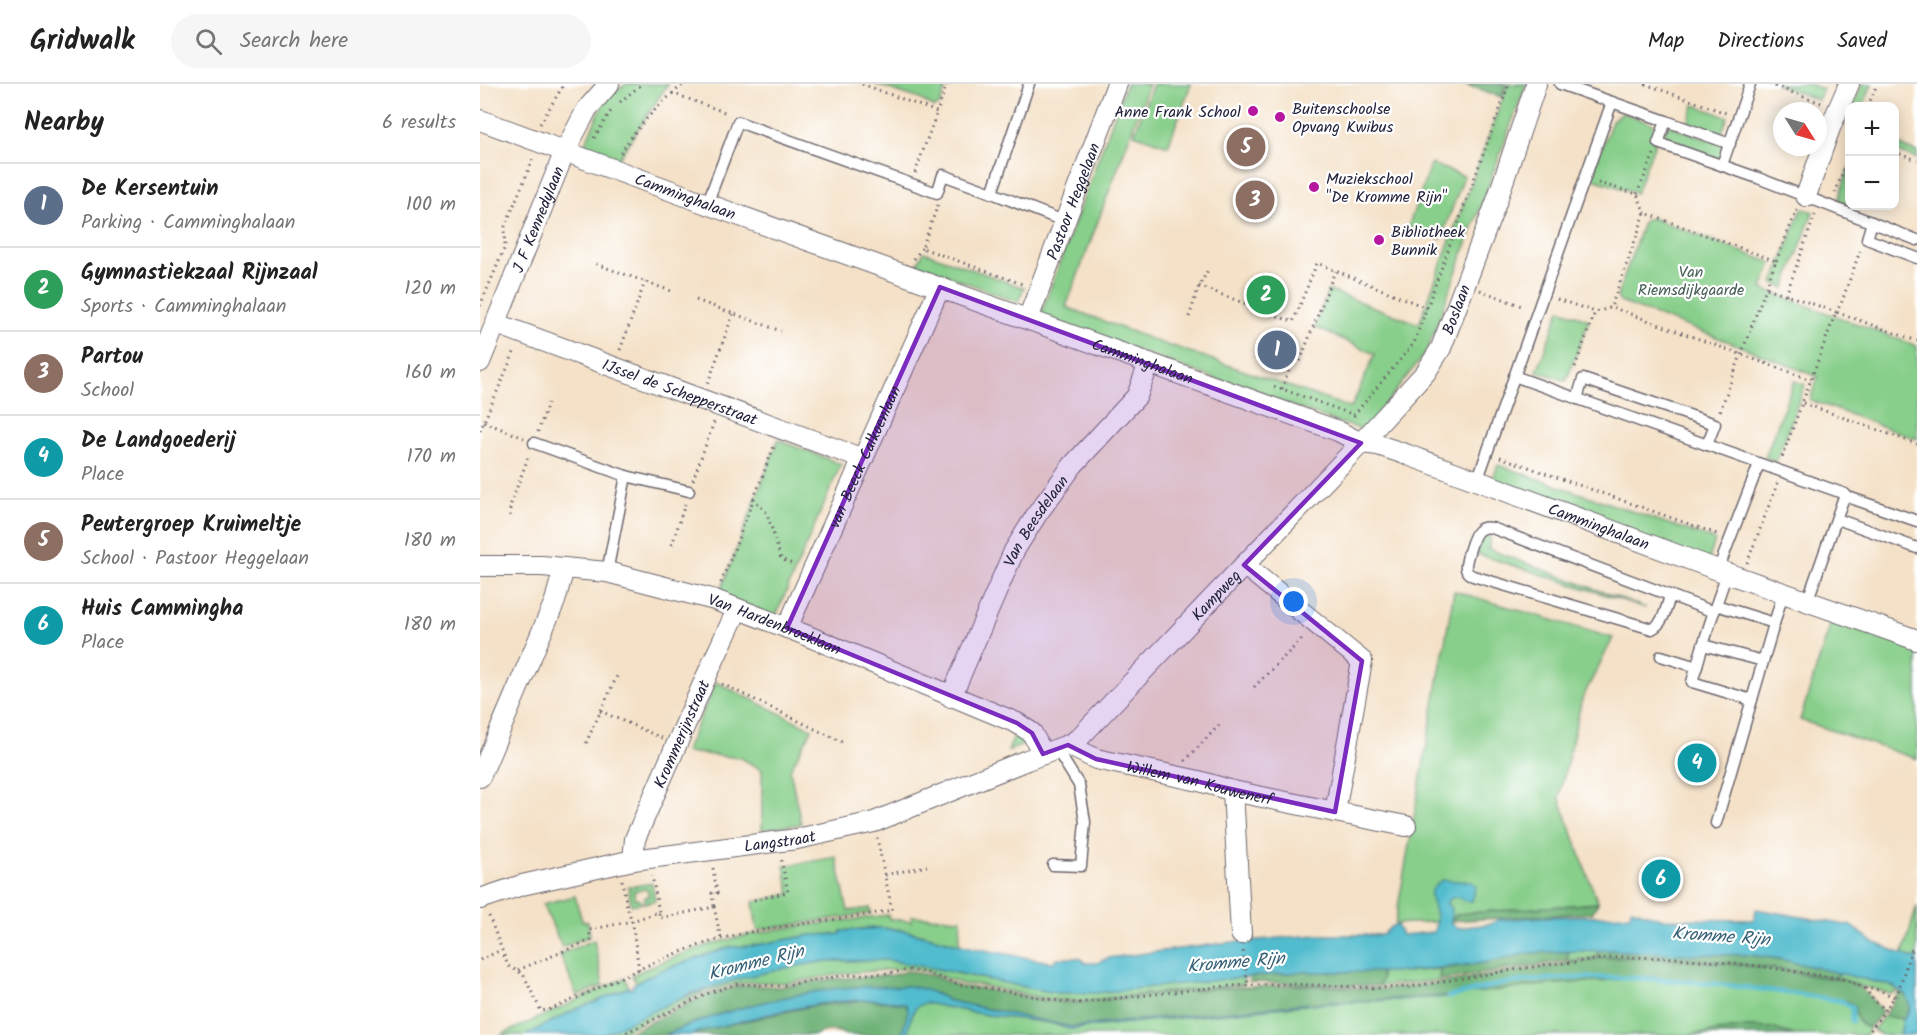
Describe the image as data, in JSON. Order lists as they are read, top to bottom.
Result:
{
  "streets": {
    "street": [
      "Camminghalaan",
      "Pastoor Heggelaan",
      "J F Kennedylaan",
      "Boslaan",
      "IJssel de Schepperstraat",
      "van Beeck Calkoenlaan",
      "Van Beesdelaan",
      "Kampweg",
      "Van Hardenbroeklaan",
      "Krommerijnstraat",
      "Willem van Kouwenerf",
      "Langstraat"
    ]
  },
  "crossings": [
    ["Camminghalaan", "Pastoor Heggelaan"],
    ["Camminghalaan", "J F Kennedylaan"],
    ["Camminghalaan", "Boslaan"],
    ["Camminghalaan", "van Beeck Calkoenlaan"],
    ["Camminghalaan", "Van Beesdelaan"],
    ["Camminghalaan", "Kampweg"],
    ["J F Kennedylaan", "IJssel de Schepperstraat"],
    ["Boslaan", "Kampweg"],
    ["IJssel de Schepperstraat", "van Beeck Calkoenlaan"],
    ["van Beeck Calkoenlaan", "Van Hardenbroeklaan"],
    ["Van Beesdelaan", "Van Hardenbroeklaan"],
    ["Kampweg", "Van Hardenbroeklaan"],
    ["Kampweg", "Willem van Kouwenerf"],
    ["Kampweg", "Langstraat"],
    ["Van Hardenbroeklaan", "Krommerijnstraat"],
    ["Van Hardenbroeklaan", "Willem van Kouwenerf"],
    ["Van Hardenbroeklaan", "Langstraat"],
    ["Krommerijnstraat", "Langstraat"],
    ["Willem van Kouwenerf", "Langstraat"]
  ],
  "water": ["Kromme Rijn"],
  "parks": ["Van Riemsdijkgaarde"],
  "places": [
    "Anne Frank School",
    "Buitenschoolse Opvang Kwibus",
    "Muziekschool \"De Kromme Rijn\"",
    "Bibliotheek Bunnik"
  ],
  "north": "bottom right",
  "page": {
    "header": "Gridwalk",
    "search": "Search here",
    "nav": ["Map", "Directions", "Saved"],
    "heading": ["Nearby", "6 results"],
    "map_buttons": ["+", "−"],
    "pins": [
      "5",
      "3",
      "2",
      "1",
      "4",
      "6"
    ],
    "list": [
      {
        "mark": "1",
        "name": "De Kersentuin",
        "note": "Parking · Camminghalaan",
        "value": "100 m"
      },
      {
        "mark": "2",
        "name": "Gymnastiekzaal Rijnzaal",
        "note": "Sports · Camminghalaan",
        "value": "120 m"
      },
      {
        "mark": "3",
        "name": "Partou",
        "note": "School",
        "value": "160 m"
      },
      {
        "mark": "4",
        "name": "De Landgoederij",
        "note": "Place",
        "value": "170 m"
      },
      {
        "mark": "5",
        "name": "Peutergroep Kruimeltje",
        "note": "School · Pastoor Heggelaan",
        "value": "180 m"
      },
      {
        "mark": "6",
        "name": "Huis Cammingha",
        "note": "Place",
        "value": "180 m"
      }
    ]
  }
}
